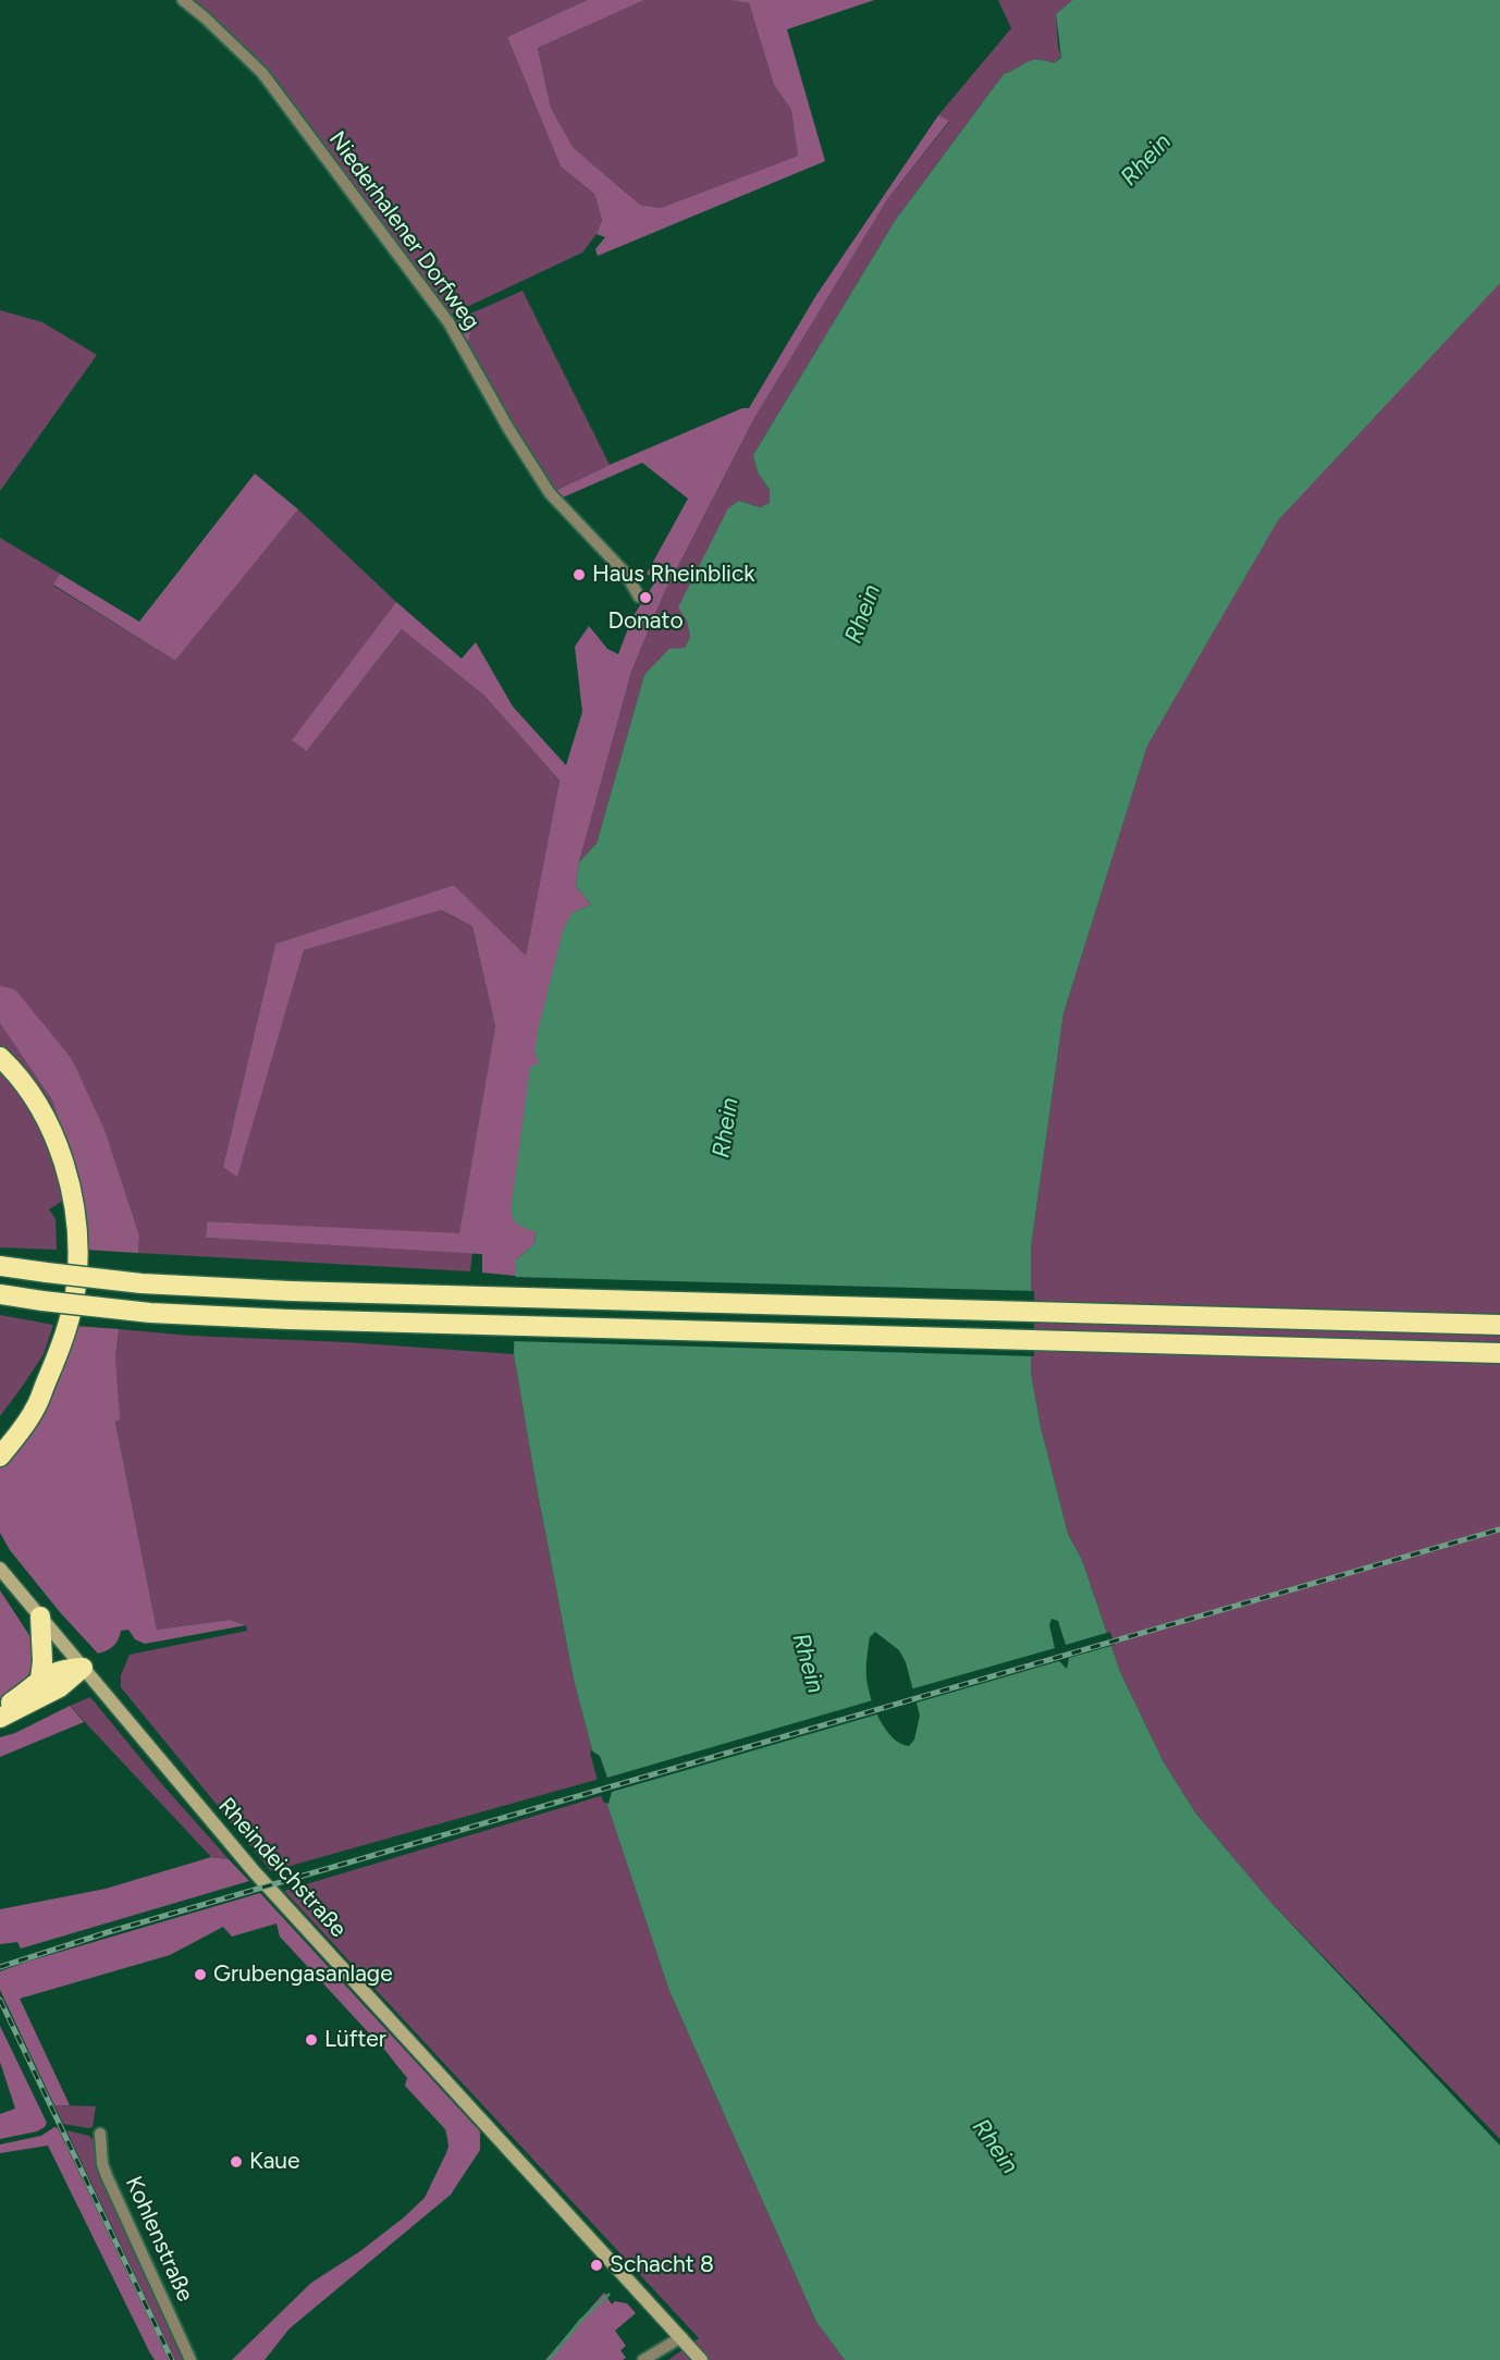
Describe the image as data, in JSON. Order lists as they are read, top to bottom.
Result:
{
  "streets": {
    "main road": ["Rheindeichstraße"],
    "street": ["Niederhalener Dorfweg", "Kohlenstraße"]
  },
  "water": ["Rhein"],
  "places": [
    "Haus Rheinblick",
    "Donato",
    "Grubengasanlage",
    "Lüfter",
    "Kaue",
    "Schacht 8"
  ]
}
